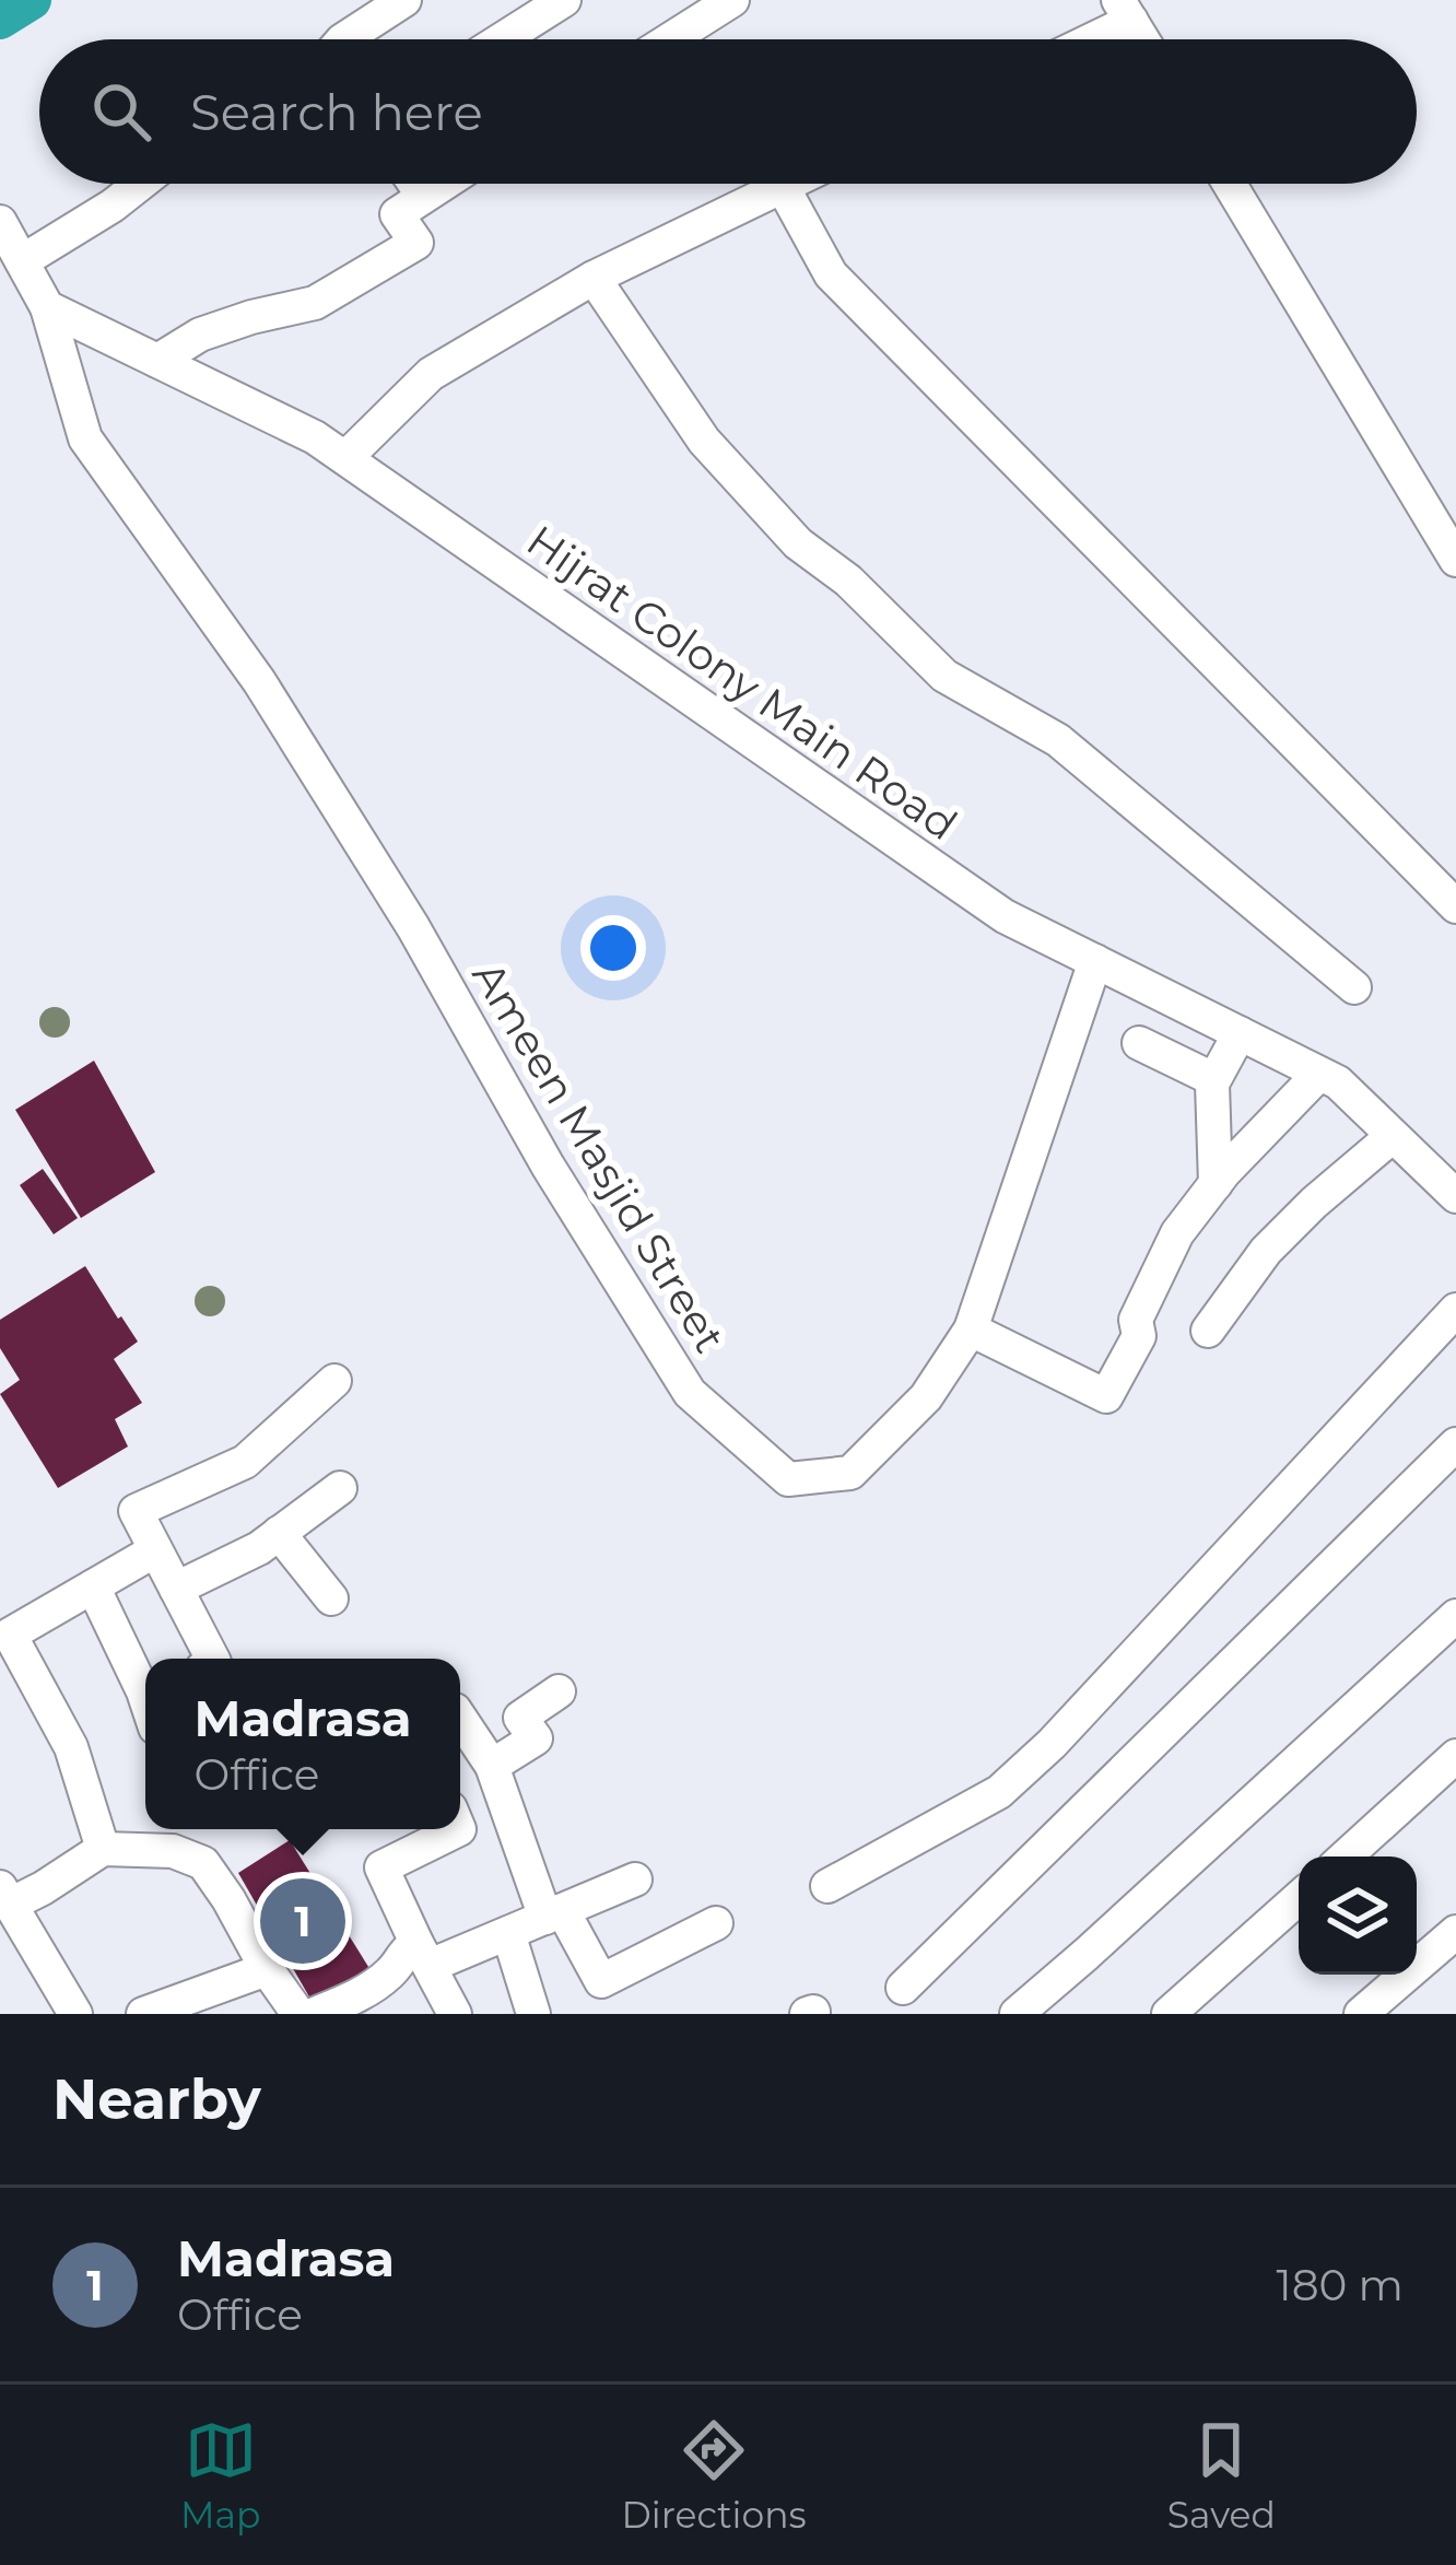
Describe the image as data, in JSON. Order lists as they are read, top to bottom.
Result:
{
  "streets": {
    "street": ["Hijrat Colony Main Road", "Ameen Masjid Street"]
  },
  "crossings": [
    ["Hijrat Colony Main Road", "Ameen Masjid Street"]
  ],
  "page": {
    "search": "Search here",
    "popup": ["Madrasa", "Office"],
    "pins": "1",
    "heading": "Nearby",
    "list": [
      {
        "mark": "1",
        "name": "Madrasa",
        "note": "Office",
        "value": "180 m"
      }
    ],
    "nav": ["Map", "Directions", "Saved"]
  }
}
